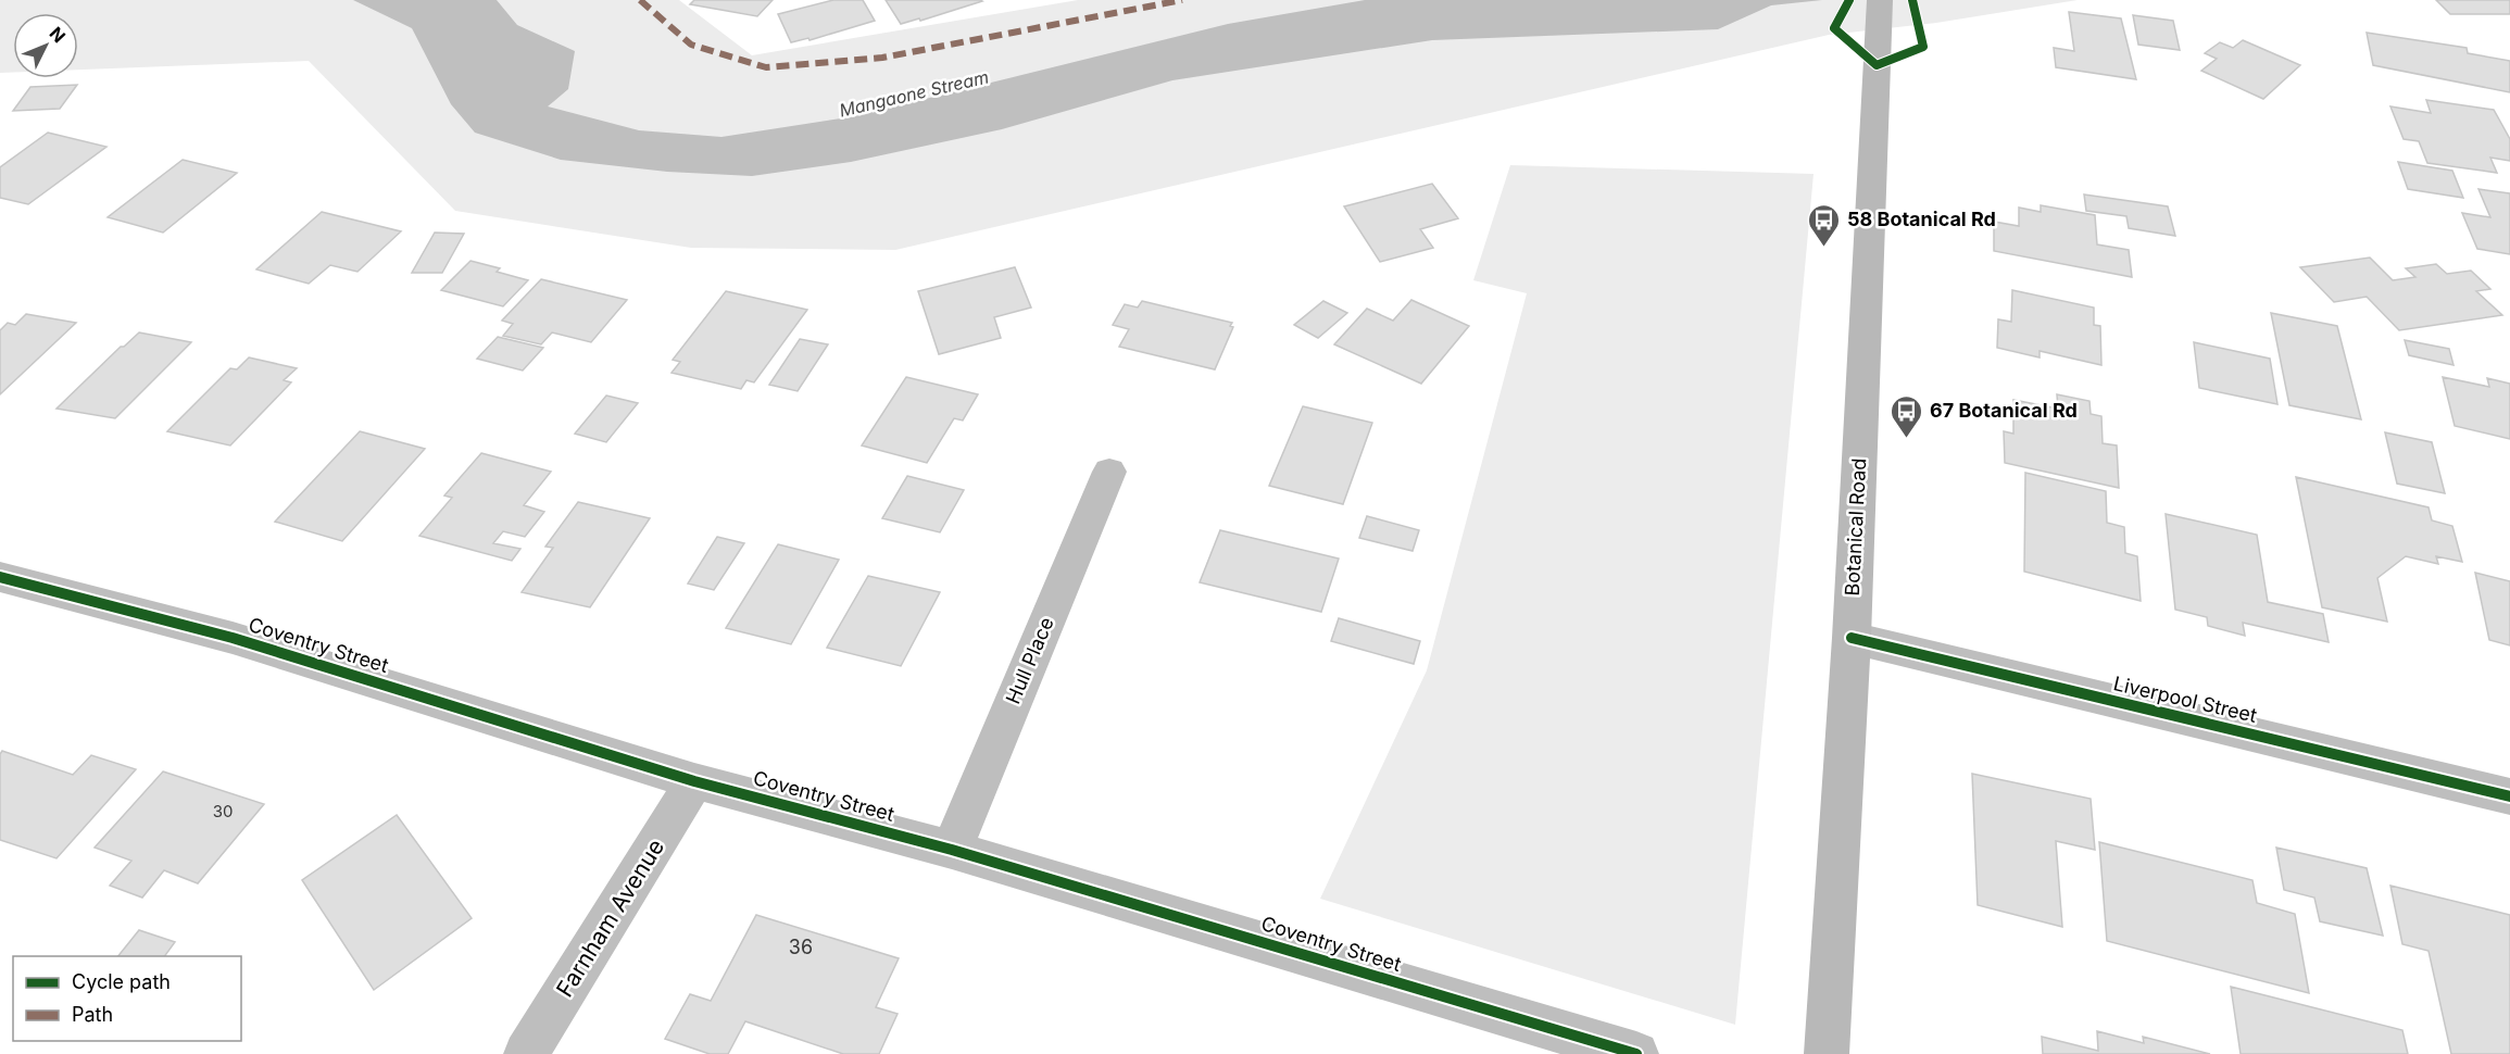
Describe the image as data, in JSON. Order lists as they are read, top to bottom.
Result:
{
  "streets": {
    "main road": ["Botanical Road"],
    "street": [
      "Coventry Street",
      "Hull Place",
      "Liverpool Street",
      "Farnham Avenue"
    ]
  },
  "crossings": [
    ["Botanical Road", "Liverpool Street"],
    ["Coventry Street", "Hull Place"],
    ["Coventry Street", "Farnham Avenue"]
  ],
  "water": ["Mangaone Stream"],
  "places": {
    "bus stop": ["58 Botanical Rd", "67 Botanical Rd"]
  },
  "house_numbers": ["30", "36"],
  "legend": ["Cycle path", "Path"],
  "north": "top right"
}
